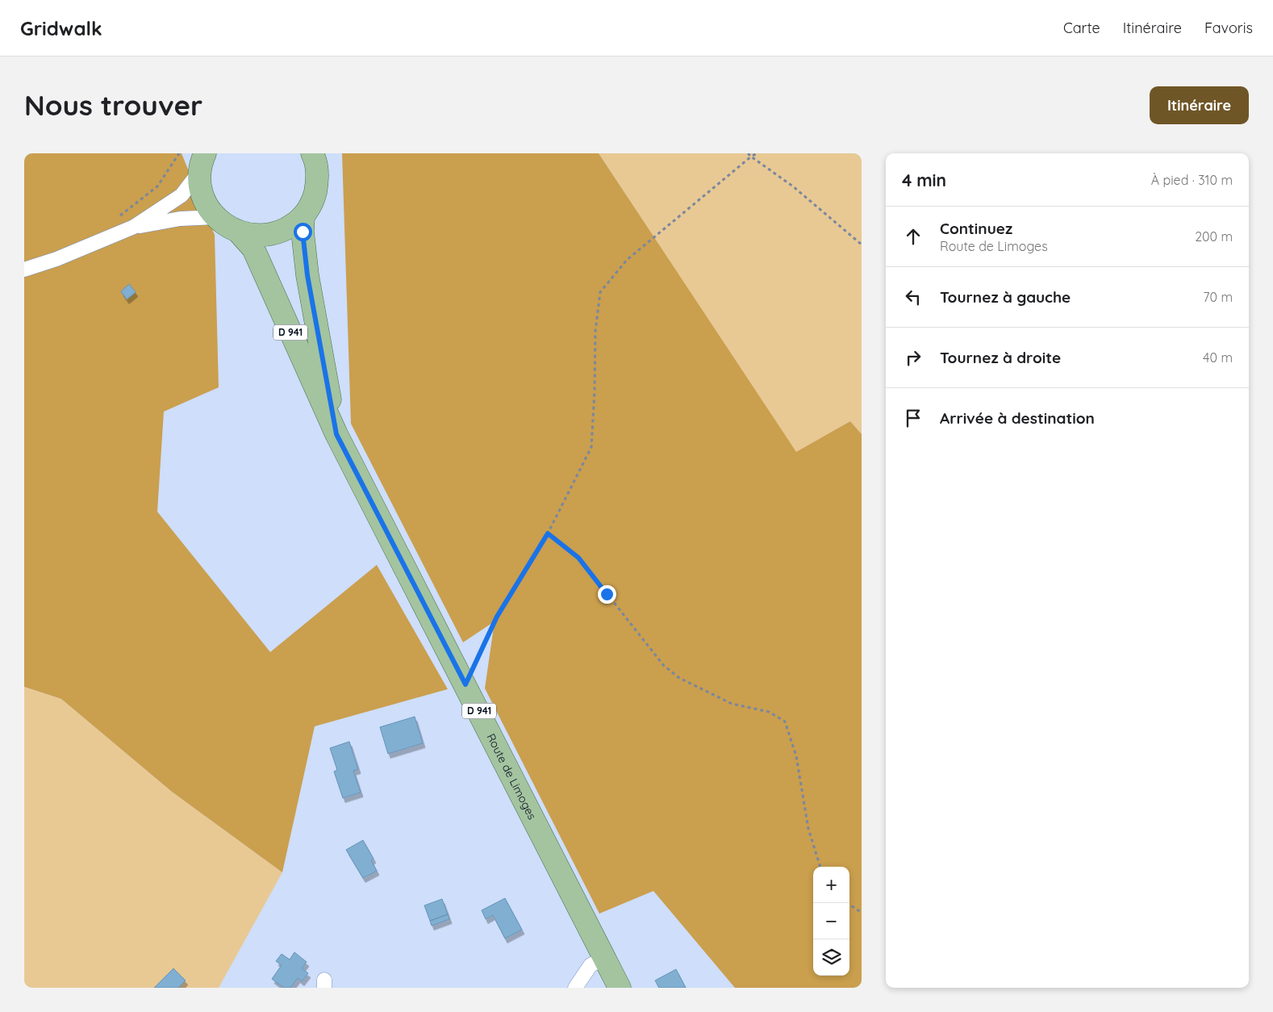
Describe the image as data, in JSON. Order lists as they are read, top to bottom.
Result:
{
  "streets": {
    "main road": ["D 941", "Route de Limoges"]
  },
  "page": {
    "header": "Gridwalk",
    "nav": ["Carte", "Itinéraire", "Favoris"],
    "buttons": "Itinéraire",
    "title": "Nous trouver",
    "heading": ["4 min", "À pied · 310 m"],
    "list": [
      ["Continuez", "Route de Limoges", "200 m"],
      ["Tournez à gauche", "70 m"],
      ["Tournez à droite", "40 m"],
      "Arrivée à destination"
    ],
    "map_buttons": ["+", "−"]
  }
}
